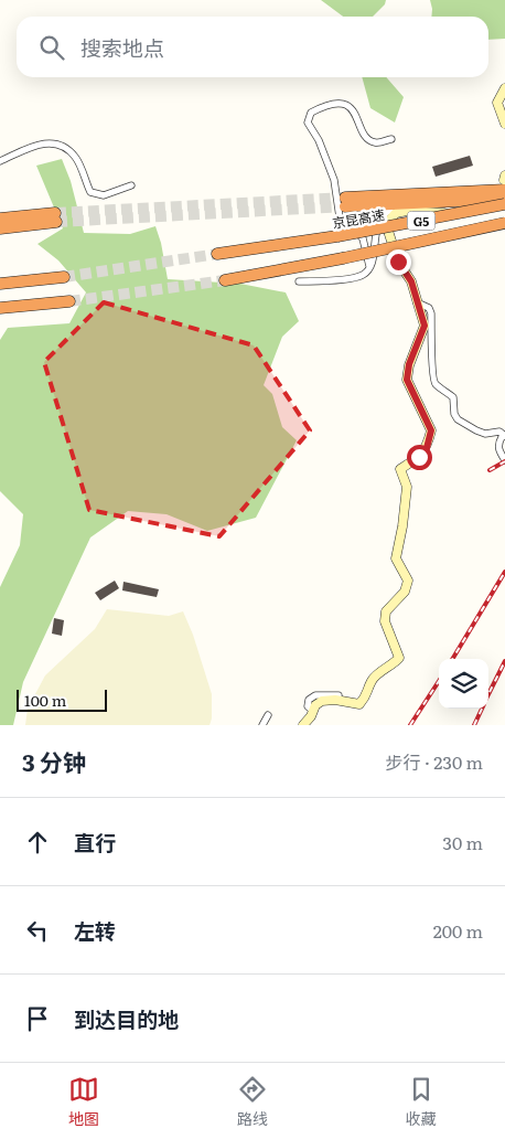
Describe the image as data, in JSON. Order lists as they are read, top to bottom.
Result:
{
  "streets": {
    "highway": ["京昆高速", "G5"]
  },
  "scale_bar": "100 m",
  "page": {
    "search": "搜索地点",
    "scale": "100 m",
    "heading": ["3 分钟", "步行 · 230 m"],
    "list": [
      ["直行", "30 m"],
      ["左转", "200 m"],
      "到达目的地"
    ],
    "nav": ["地图", "路线", "收藏"]
  }
}
